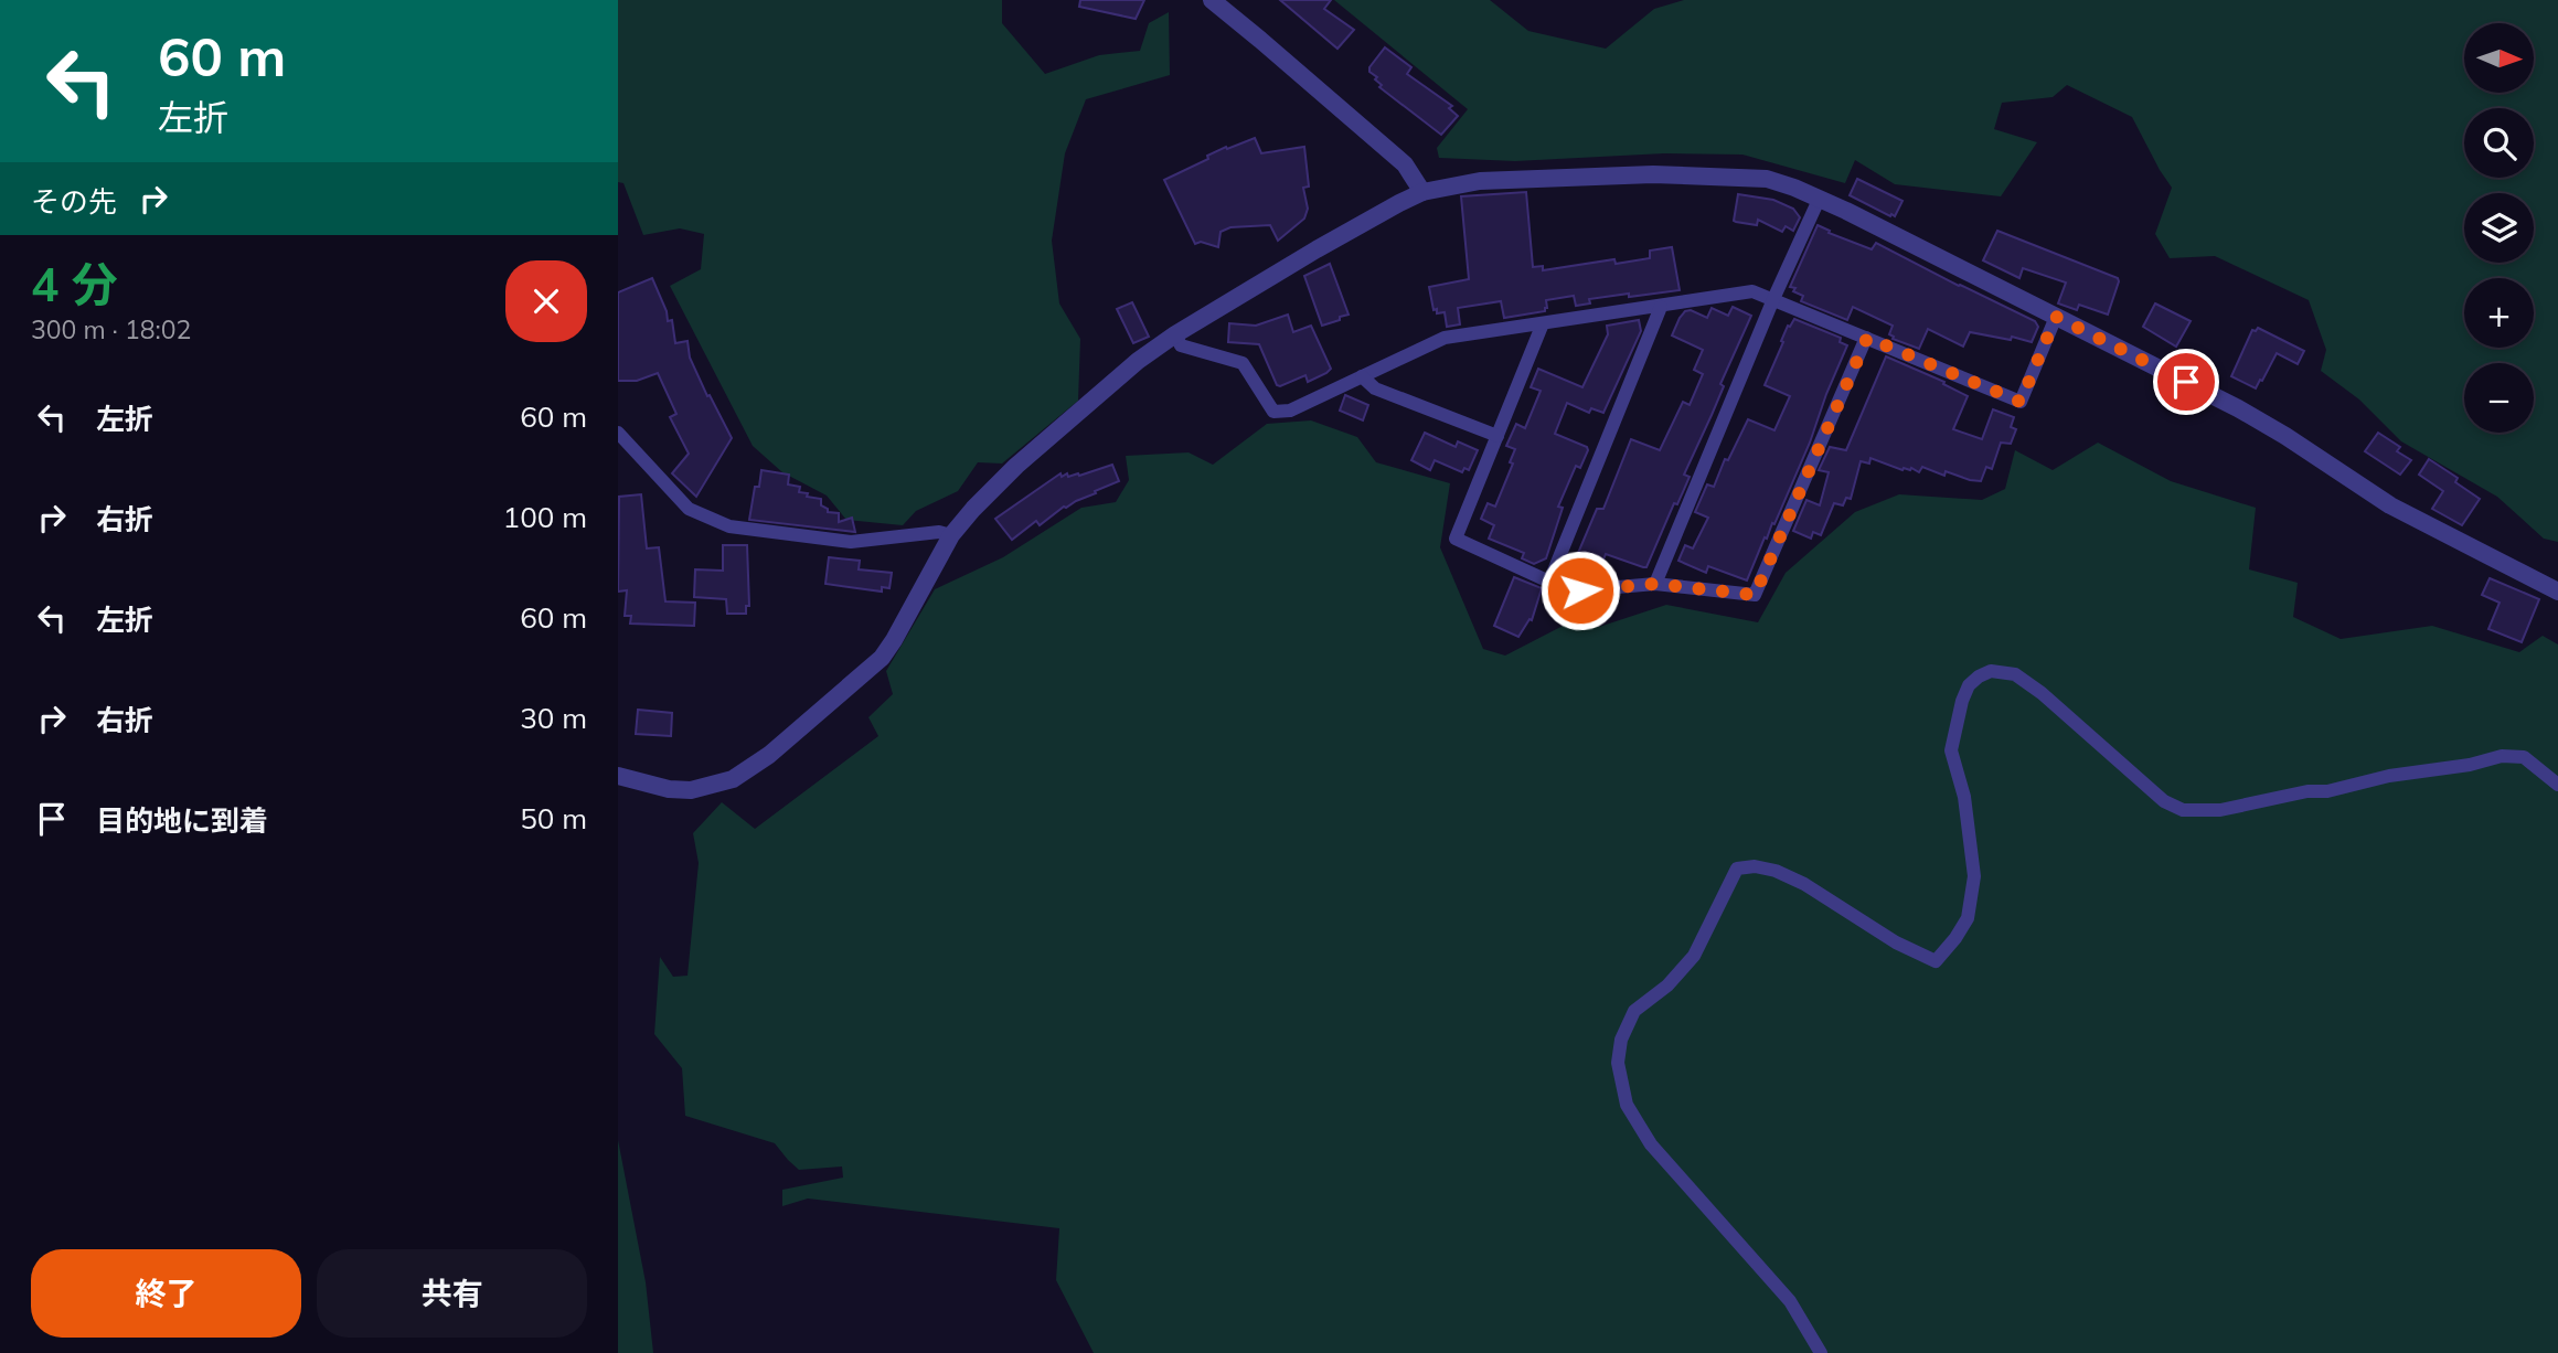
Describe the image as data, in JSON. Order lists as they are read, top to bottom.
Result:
{
  "north": "right",
  "page": {
    "turn": ["60 m", "左折"],
    "map_buttons": ["+", "−"],
    "then": "その先",
    "heading": ["4 分", "300 m · 18:02"],
    "list": [
      {
        "name": "左折",
        "value": "60 m"
      },
      {
        "name": "右折",
        "value": "100 m"
      },
      {
        "name": "左折",
        "value": "60 m"
      },
      {
        "name": "右折",
        "value": "30 m"
      },
      {
        "name": "目的地に到着",
        "value": "50 m"
      }
    ],
    "buttons": ["終了", "共有"]
  }
}
